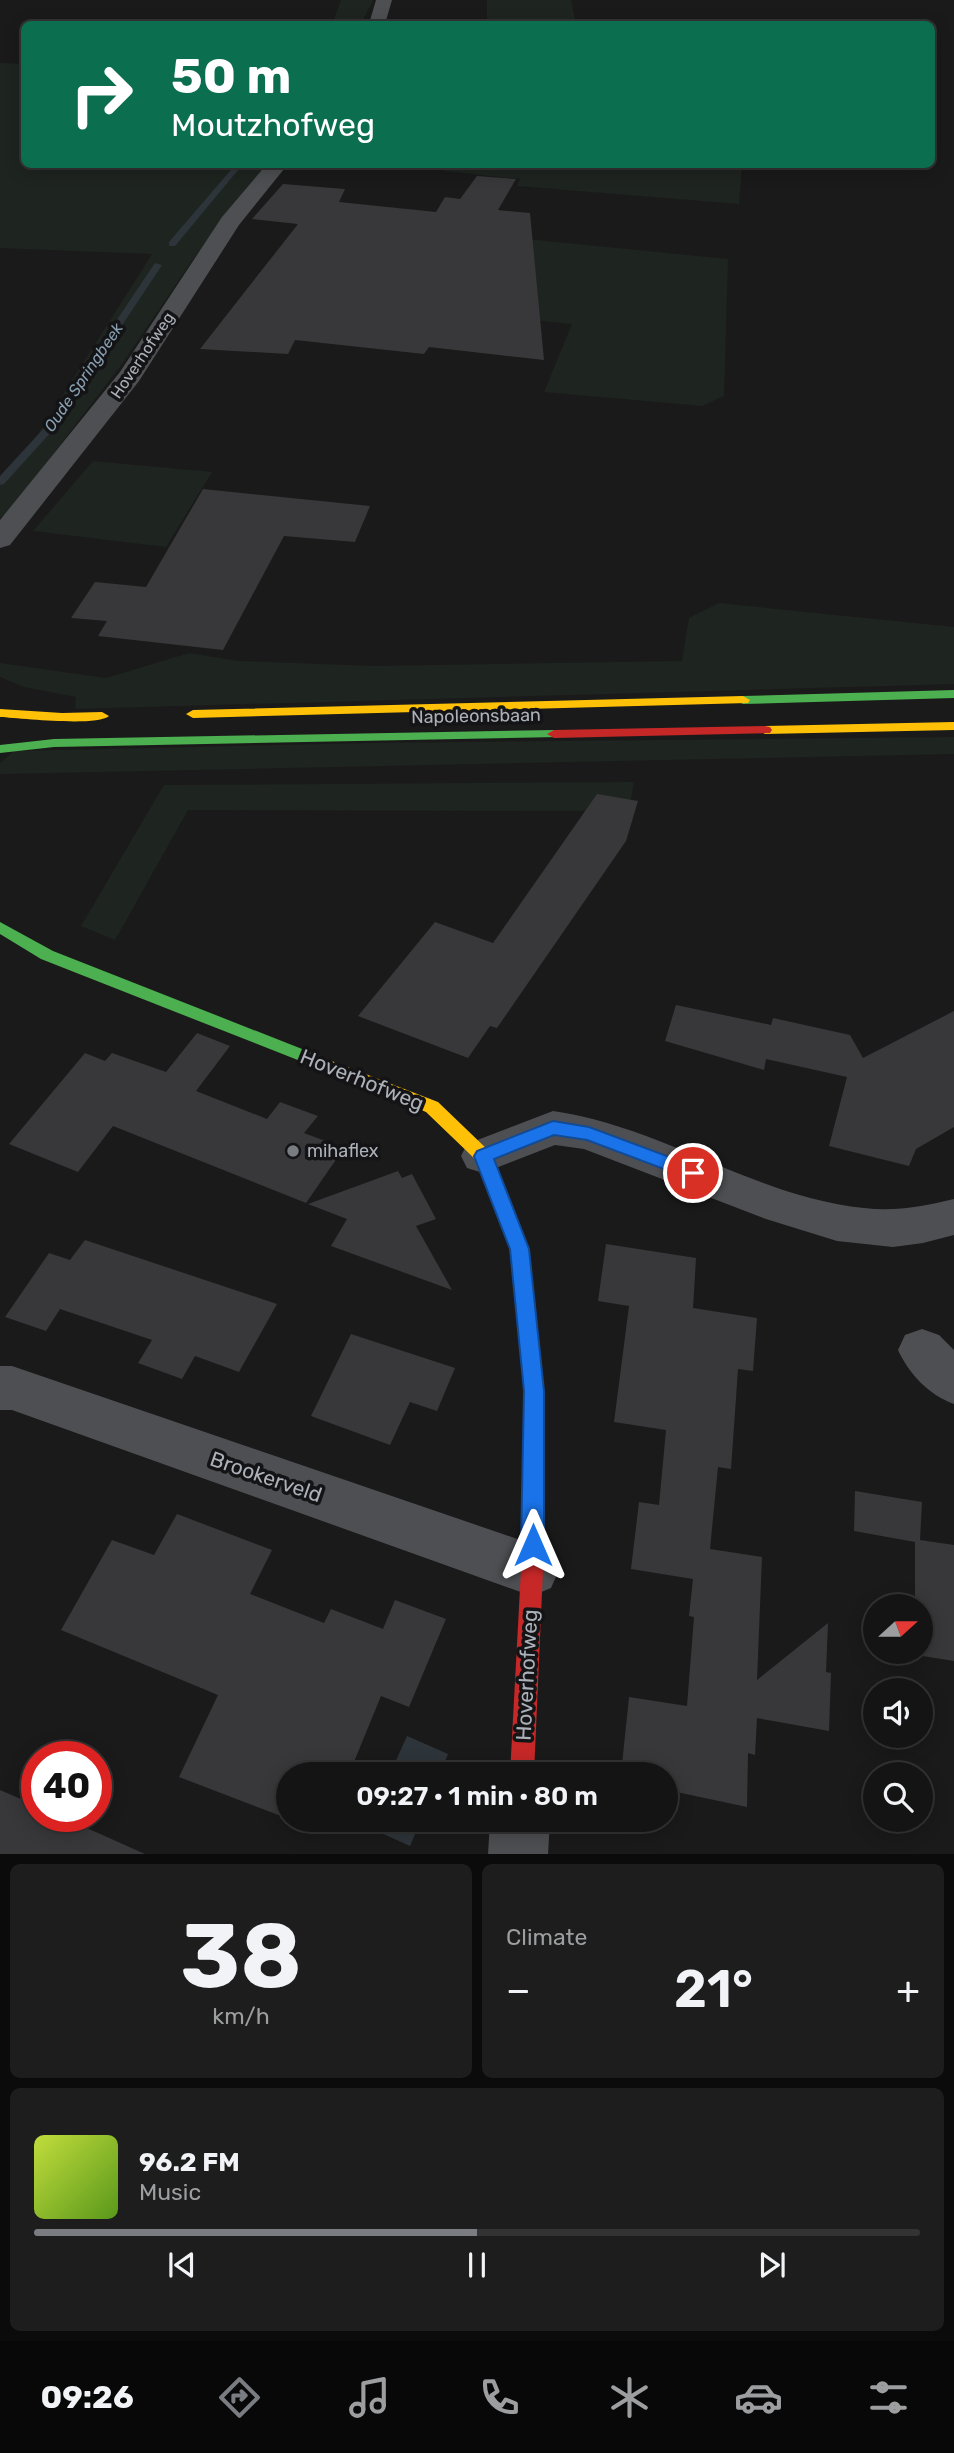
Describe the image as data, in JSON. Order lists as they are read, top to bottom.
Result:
{
  "streets": {
    "main road": ["Hoverhofweg", "Napoleonsbaan"],
    "street": ["Brookerveld"]
  },
  "crossings": [
    ["Hoverhofweg", "Brookerveld"]
  ],
  "water": ["Oude Springbeek"],
  "places": ["mihaflex"],
  "north": "right",
  "page": {
    "turn": ["50 m", "Moutzhofweg"],
    "limit": "40",
    "trip": "09:27 · 1 min · 80 m",
    "tile": [
      ["38", "km/h"],
      "Climate"
    ],
    "heat": ["−", "21°", "+"],
    "song": ["96.2 FM", "Music"],
    "tabs": "09:26"
  }
}
